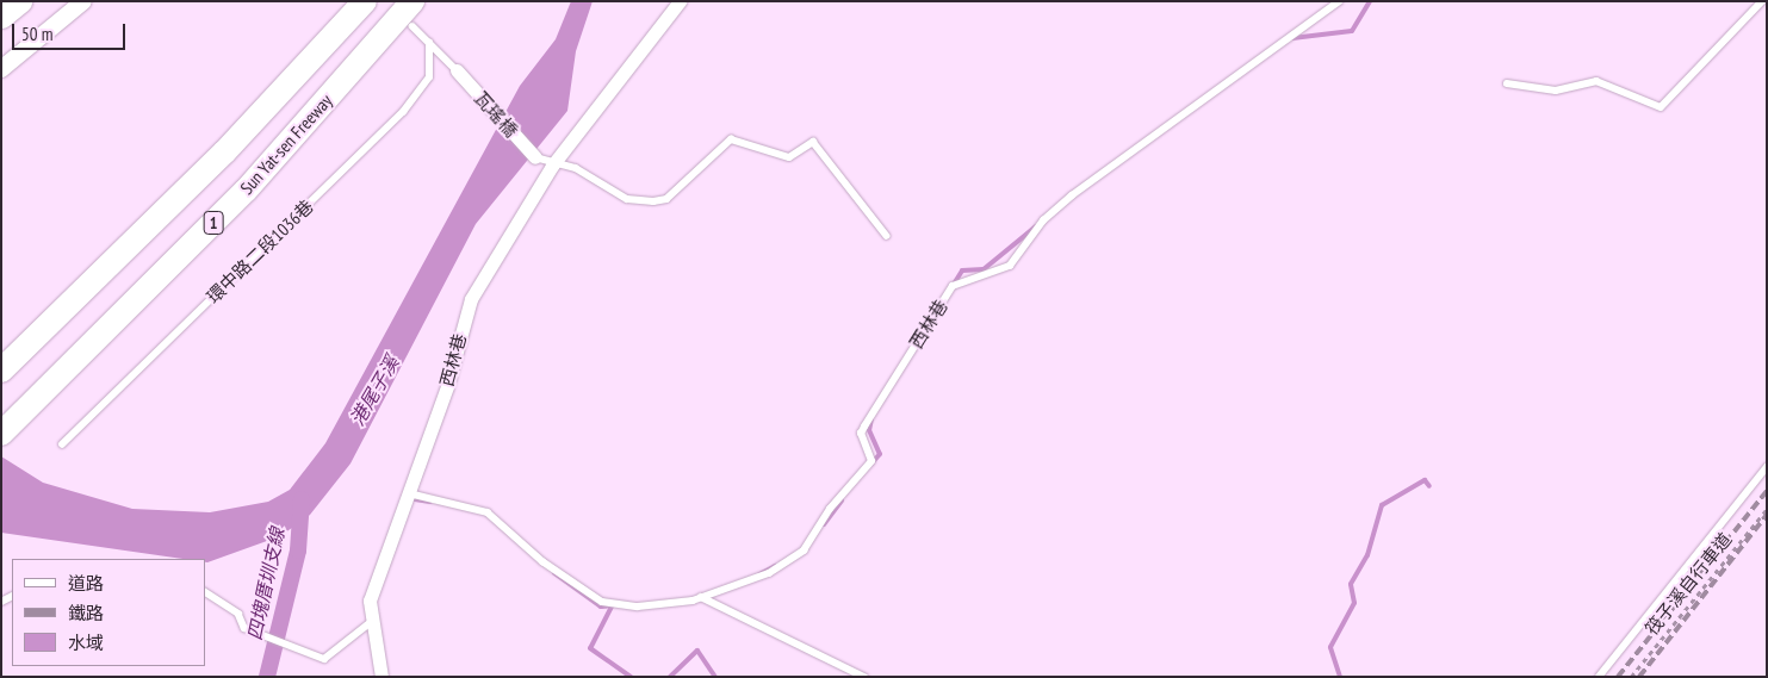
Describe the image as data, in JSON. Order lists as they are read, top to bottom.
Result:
{
  "streets": {
    "highway": ["Sun Yat-sen Freeway", "1"],
    "street": ["瓦瑤橋", "西林巷"],
    "lane": ["環中路二段1036巷"],
    "path": ["筏子溪自行車道"]
  },
  "water": ["港尾子溪", "四塊厝圳支線"],
  "legend": ["道路", "鐵路", "水域"],
  "scale_bar": "50 m"
}
